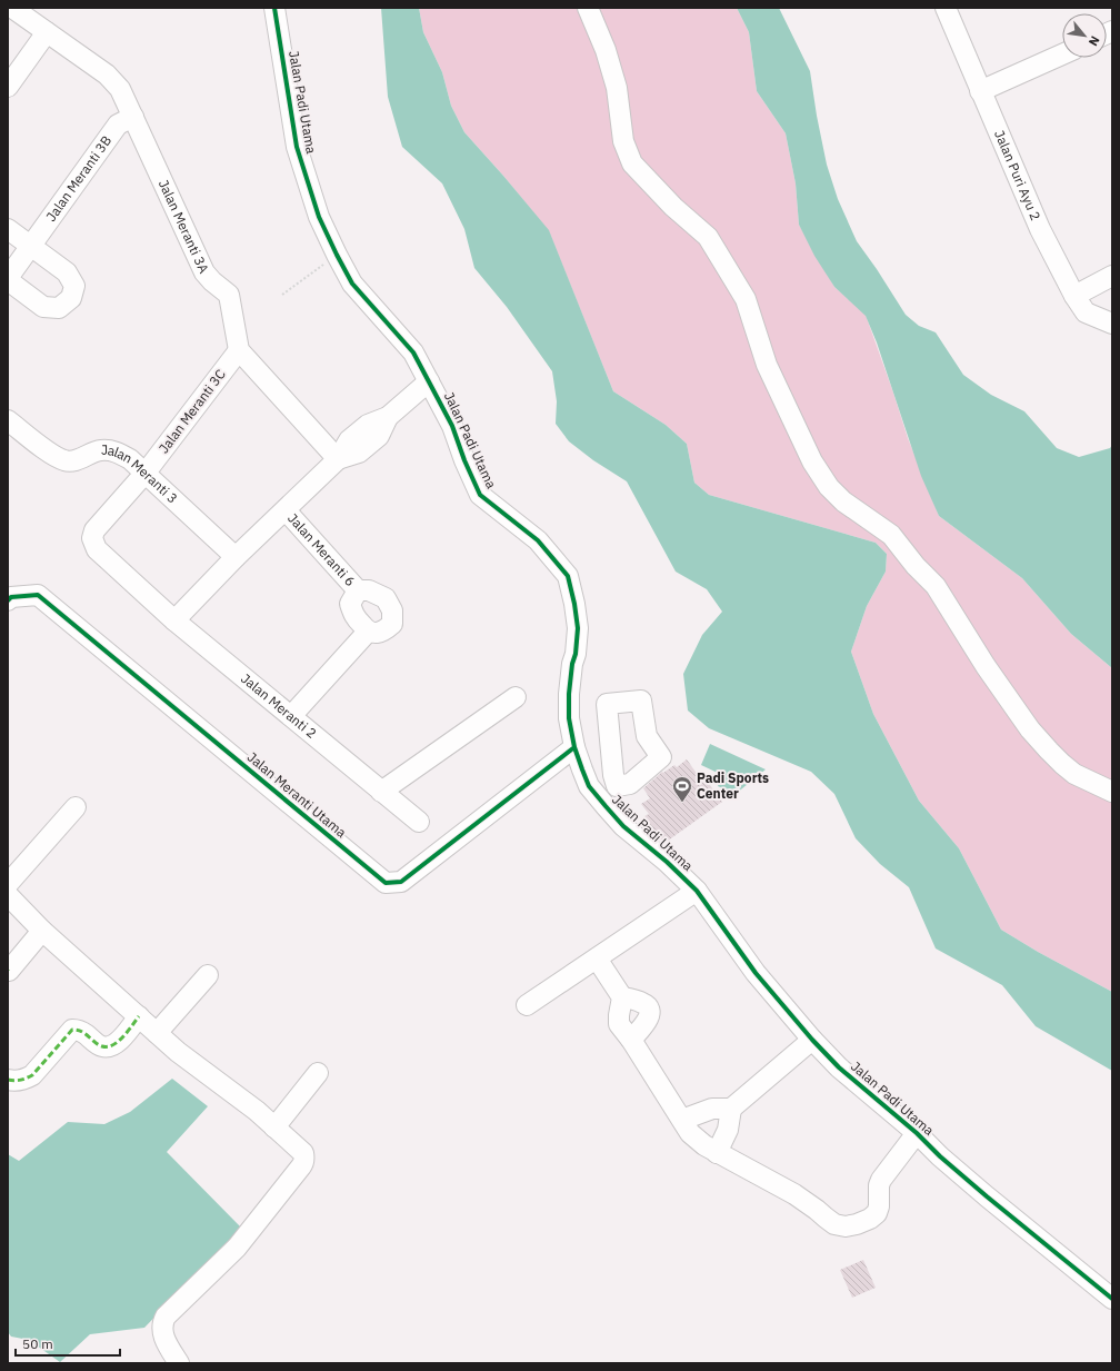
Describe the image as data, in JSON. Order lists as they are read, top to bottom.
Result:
{
  "streets": {
    "street": [
      "Jalan Padi Utama",
      "Jalan Puri Ayu 2",
      "Jalan Meranti 3B",
      "Jalan Meranti 3A",
      "Jalan Meranti 3C",
      "Jalan Meranti 3",
      "Jalan Meranti 6",
      "Jalan Meranti 2",
      "Jalan Meranti Utama"
    ]
  },
  "crossings": [
    ["Jalan Padi Utama", "Jalan Meranti Utama"],
    ["Jalan Meranti 3B", "Jalan Meranti 3A"],
    ["Jalan Meranti 3A", "Jalan Meranti 3C"],
    ["Jalan Meranti 3C", "Jalan Meranti 3"],
    ["Jalan Meranti 3C", "Jalan Meranti 2"]
  ],
  "places": {
    "sports": ["Padi Sports Center"]
  },
  "scale_bar": "50 m",
  "north": "bottom right"
}
